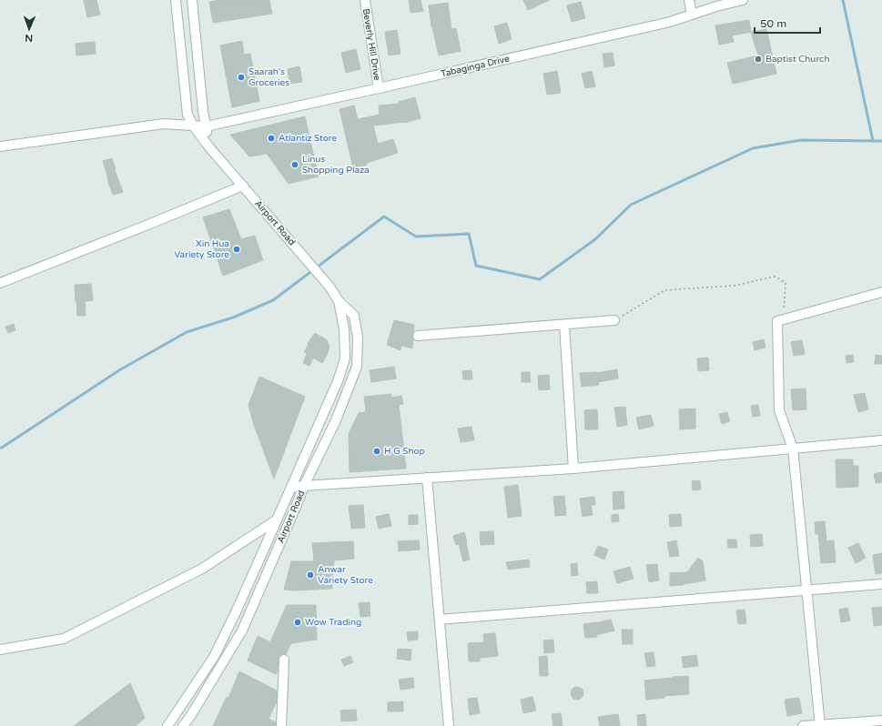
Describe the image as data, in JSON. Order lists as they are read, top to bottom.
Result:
{
  "streets": {
    "street": ["Beverly Hill Drive", "Tabaginga Drive", "Airport Road"]
  },
  "crossings": [
    ["Beverly Hill Drive", "Tabaginga Drive"],
    ["Tabaginga Drive", "Airport Road"]
  ],
  "places": [
    "Baptist Church",
    "Saarah's Groceries",
    "Atlantiz Store",
    "Linus Shopping Plaza",
    "Xin Hua Variety Store",
    "H G Shop",
    "Anwar Variety Store",
    "Wow Trading"
  ],
  "scale_bar": "50 m",
  "north": "bottom"
}
